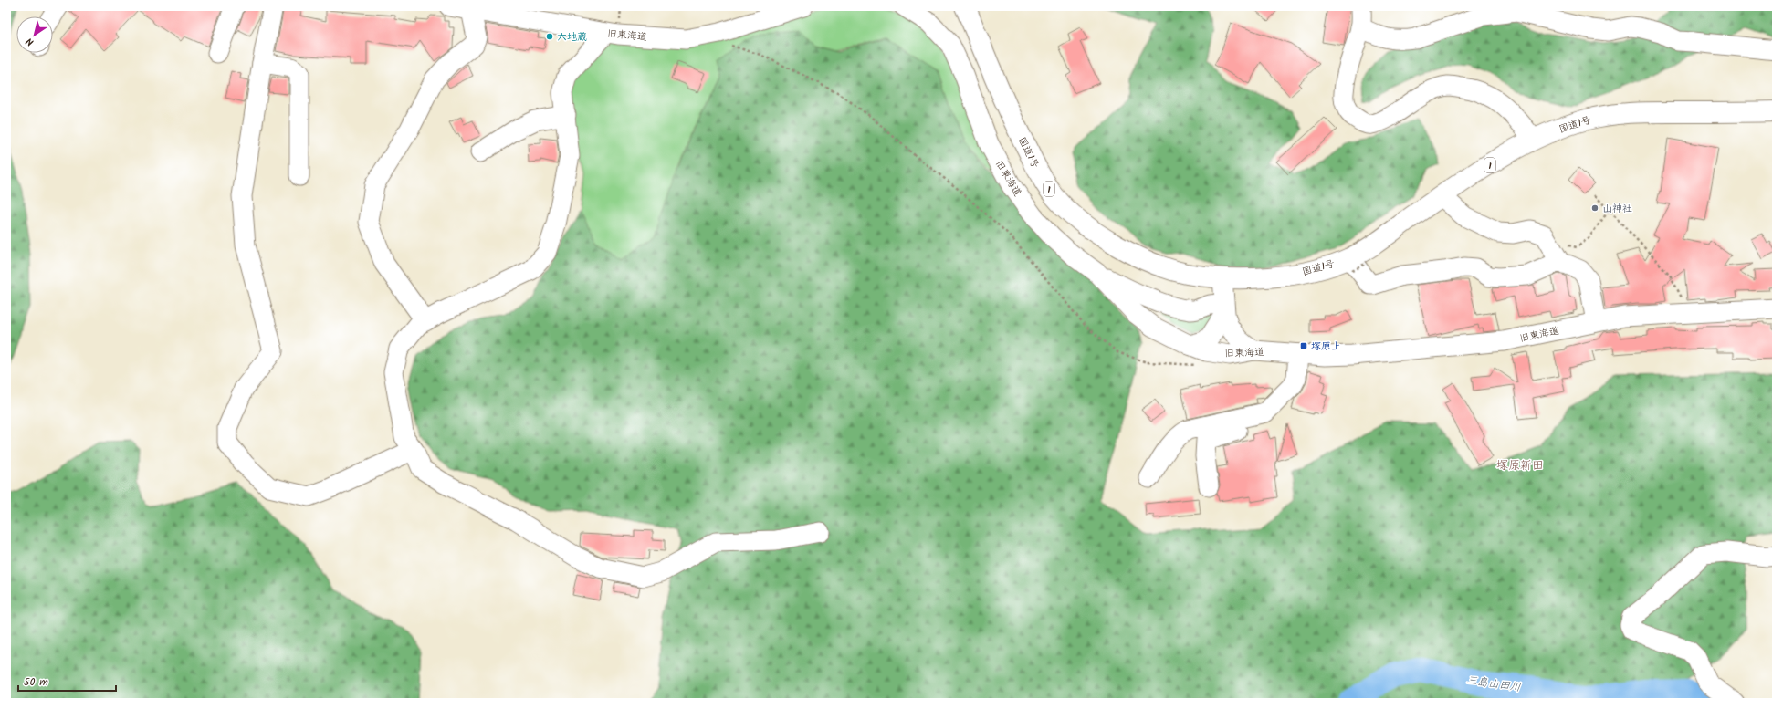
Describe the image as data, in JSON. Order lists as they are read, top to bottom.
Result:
{
  "streets": {
    "highway": ["国道1号", "1"],
    "street": ["旧東海道"]
  },
  "districts": ["塚原新田"],
  "water": ["三島山田川"],
  "places": {
    "other": ["六地蔵", "山神社"],
    "transit": ["塚原上"]
  },
  "scale_bar": "50 m",
  "north": "bottom left"
}
